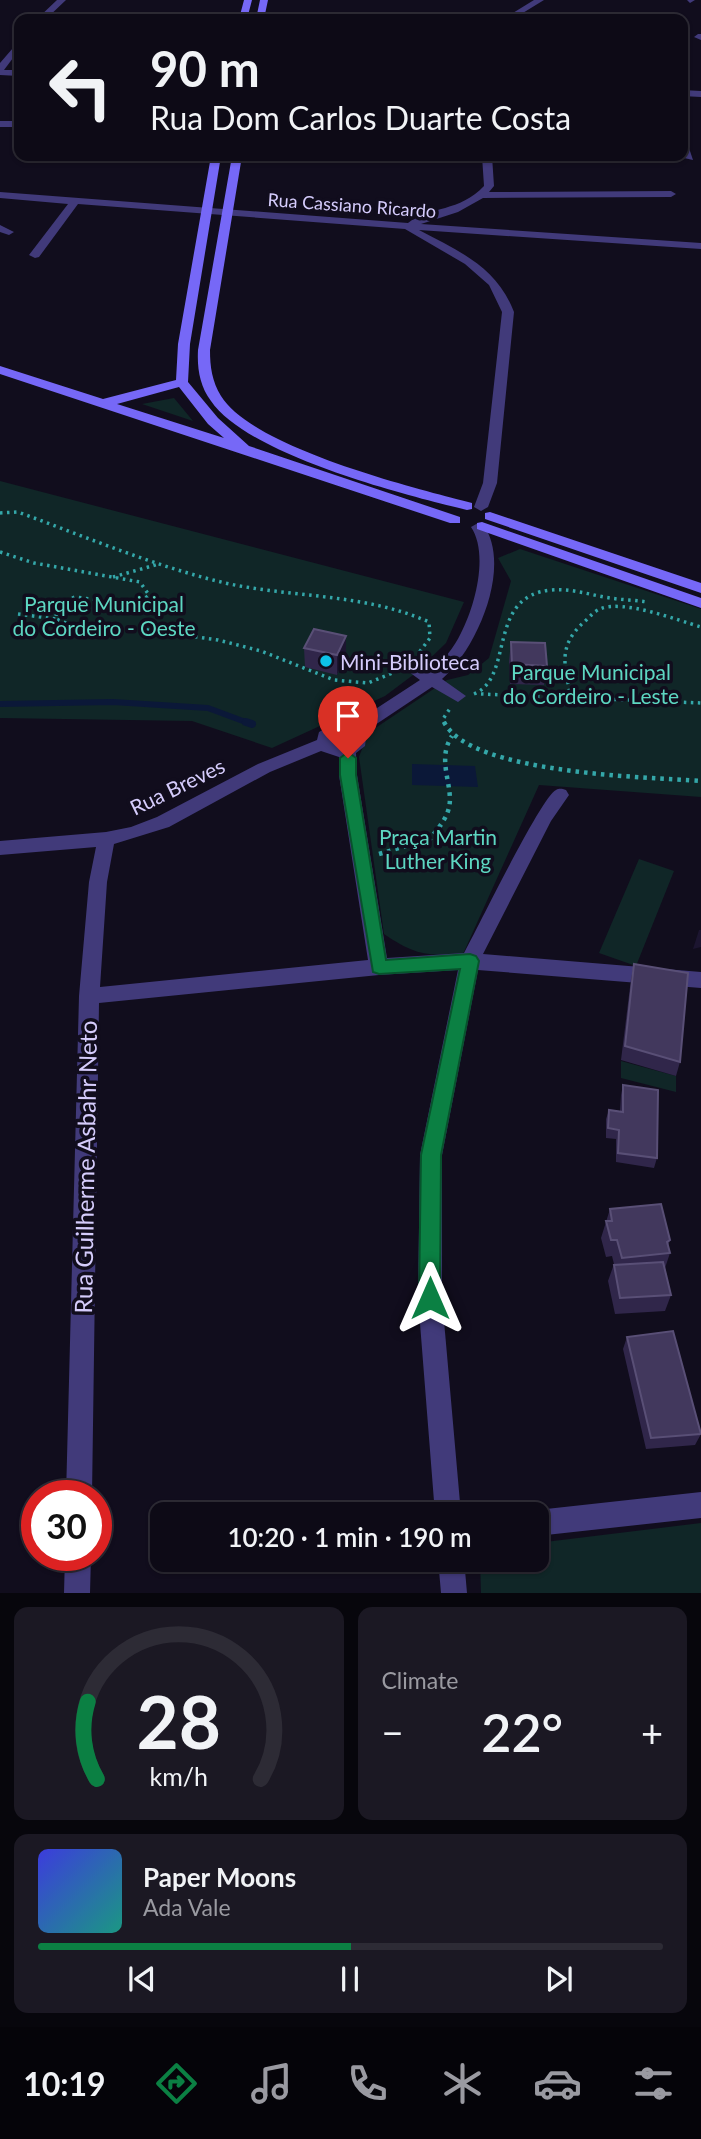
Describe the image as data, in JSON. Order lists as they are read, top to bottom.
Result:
{
  "streets": {
    "street": ["Rua Cassiano Ricardo", "Rua Breves", "Rua Guilherme Asbahr Neto"]
  },
  "crossings": [
    ["Rua Breves", "Rua Guilherme Asbahr Neto"]
  ],
  "parks": ["Parque Municipal do Cordeiro - Oeste", "Parque Municipal do Cordeiro - Leste", "Praça Martin Luther King"],
  "places": ["Mini-Biblioteca"],
  "page": {
    "turn": ["90 m", "Rua Dom Carlos Duarte Costa"],
    "limit": "30",
    "trip": "10:20 · 1 min · 190 m",
    "tile": "Climate",
    "heat": ["−", "22°", "+"],
    "song": ["Paper Moons", "Ada Vale"],
    "tabs": "10:19",
    "gauge": ["28", "km/h"]
  }
}
